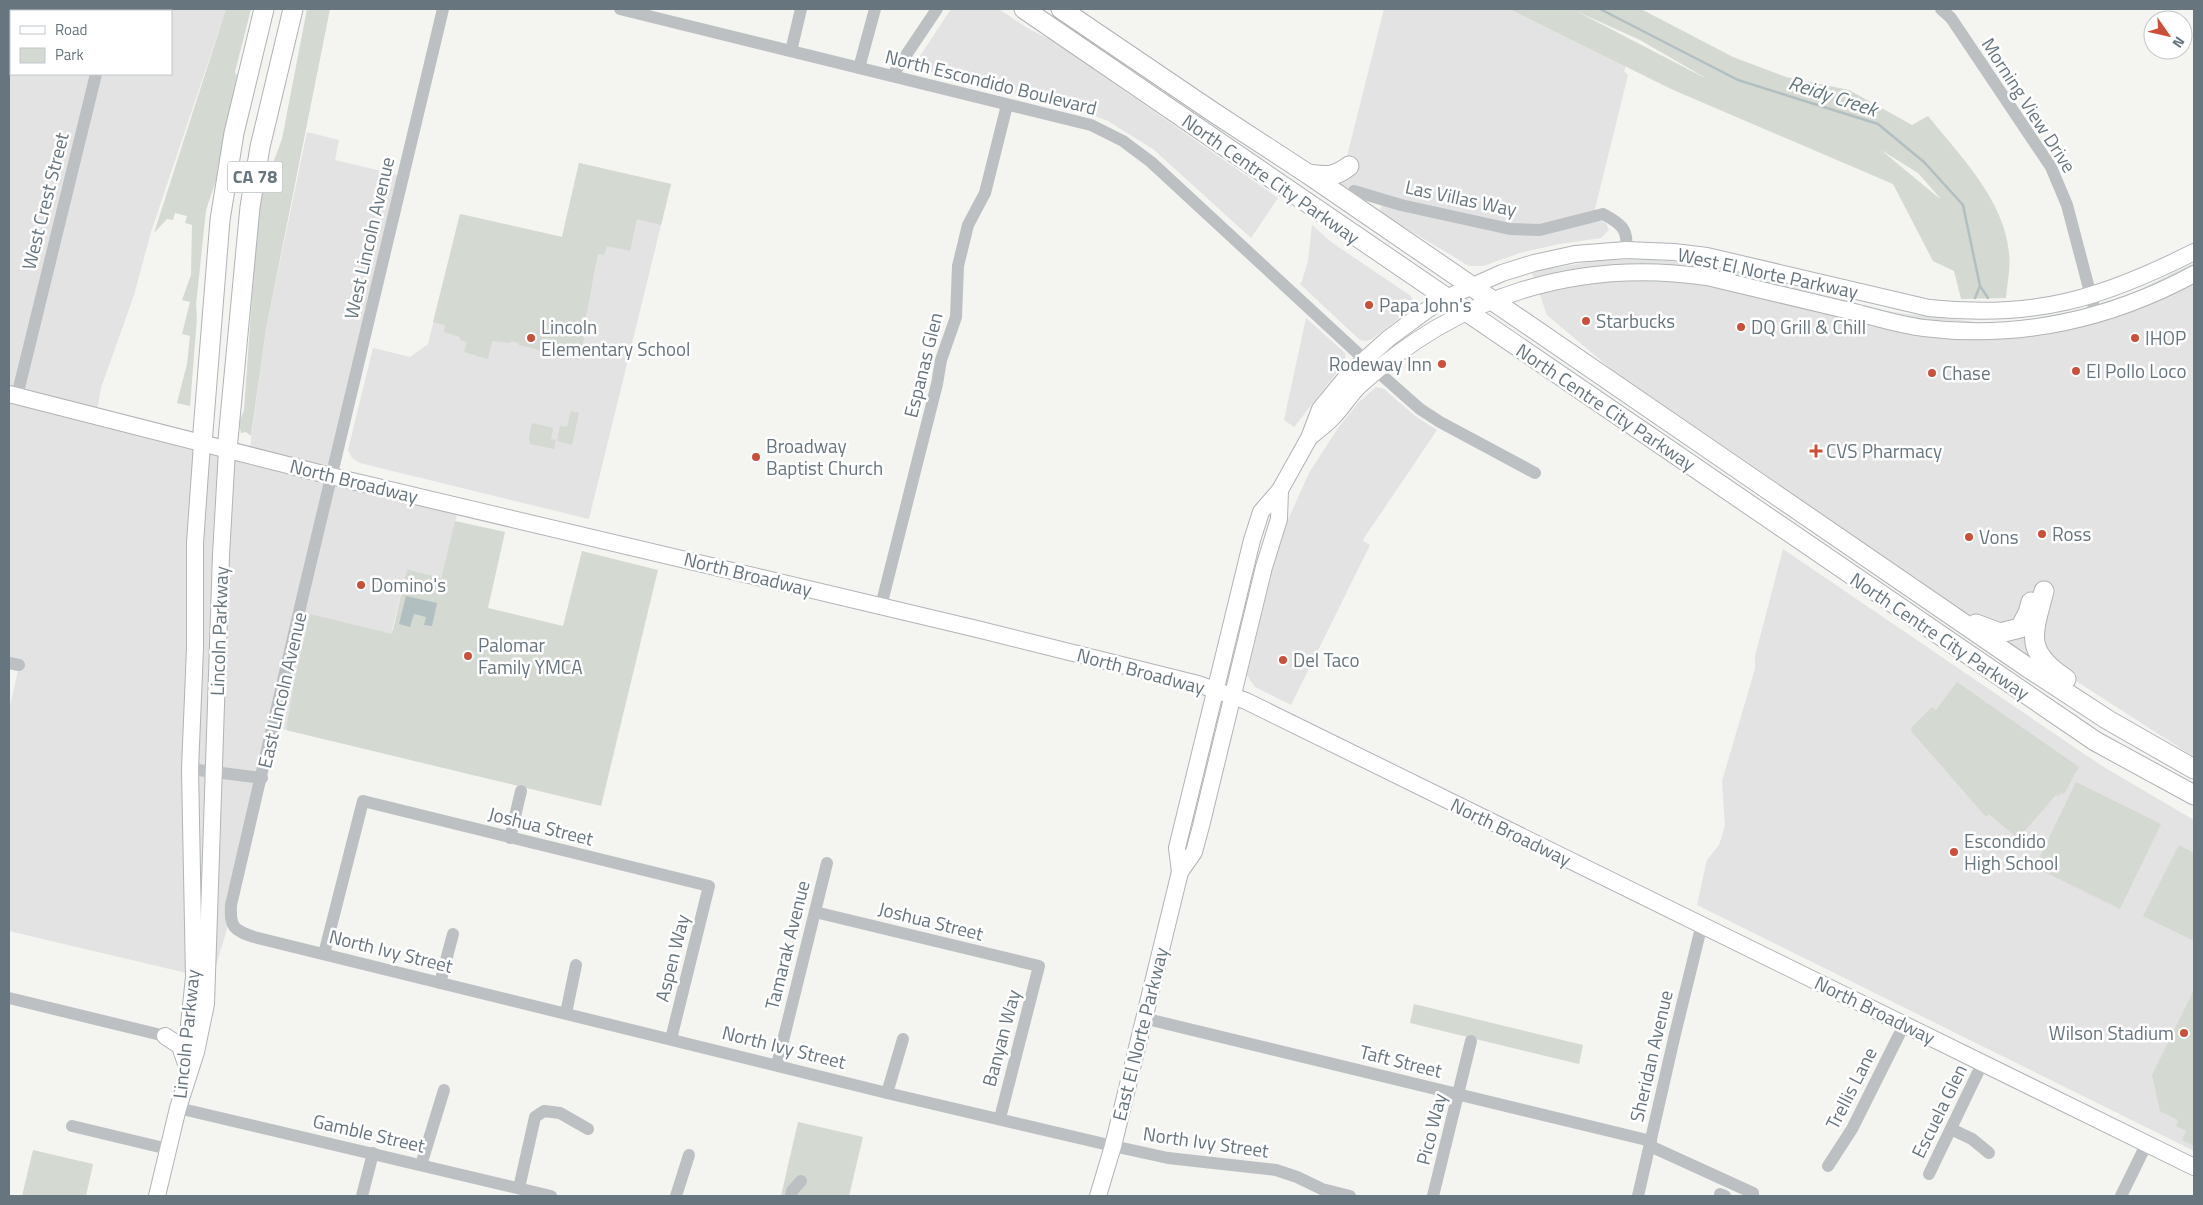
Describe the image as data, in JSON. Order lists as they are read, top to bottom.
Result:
{
  "streets": {
    "highway": ["CA 78", "North Centre City Parkway", "Lincoln Parkway"],
    "main road": ["West El Norte Parkway", "North Broadway", "East El Norte Parkway"],
    "street": [
      "North Escondido Boulevard",
      "Morning View Drive",
      "Las Villas Way",
      "West Crest Street",
      "West Lincoln Avenue",
      "Espanas Glen",
      "East Lincoln Avenue",
      "Joshua Street",
      "Tamarak Avenue",
      "North Ivy Street",
      "Aspen Way",
      "Banyan Way",
      "Sheridan Avenue",
      "Taft Street",
      "Trellis Lane",
      "Escuela Glen",
      "Pico Way",
      "Gamble Street"
    ]
  },
  "crossings": [
    ["North Escondido Boulevard", "West El Norte Parkway"],
    ["North Escondido Boulevard", "Espanas Glen"],
    ["Morning View Drive", "West El Norte Parkway"],
    ["North Centre City Parkway", "West El Norte Parkway"],
    ["Las Villas Way", "West El Norte Parkway"],
    ["West Crest Street", "North Broadway"],
    ["West Lincoln Avenue", "North Broadway"],
    ["West Lincoln Avenue", "East Lincoln Avenue"],
    ["West El Norte Parkway", "North Broadway"],
    ["West El Norte Parkway", "East El Norte Parkway"],
    ["Espanas Glen", "North Broadway"],
    ["North Broadway", "Lincoln Parkway"],
    ["North Broadway", "East Lincoln Avenue"],
    ["North Broadway", "East El Norte Parkway"],
    ["North Broadway", "Sheridan Avenue"],
    ["North Broadway", "Trellis Lane"],
    ["North Broadway", "Escuela Glen"],
    ["Lincoln Parkway", "Gamble Street"],
    ["East Lincoln Avenue", "North Ivy Street"],
    ["Joshua Street", "Tamarak Avenue"],
    ["Joshua Street", "North Ivy Street"],
    ["Joshua Street", "Aspen Way"],
    ["Joshua Street", "Banyan Way"],
    ["Tamarak Avenue", "North Ivy Street"],
    ["North Ivy Street", "Aspen Way"],
    ["North Ivy Street", "East El Norte Parkway"],
    ["North Ivy Street", "Banyan Way"],
    ["East El Norte Parkway", "Taft Street"],
    ["Sheridan Avenue", "Taft Street"],
    ["Taft Street", "Pico Way"]
  ],
  "water": ["Reidy Creek"],
  "places": {
    "other": [
      "Papa John's",
      "Starbucks",
      "DQ Grill & Chill",
      "Lincoln Elementary School",
      "IHOP",
      "Rodeway Inn",
      "El Pollo Loco",
      "Chase",
      "Broadway Baptist Church",
      "Ross",
      "Vons",
      "Domino's",
      "Palomar Family YMCA",
      "Del Taco",
      "Escondido High School",
      "Wilson Stadium"
    ],
    "health": ["CVS Pharmacy"]
  },
  "legend": ["Road", "Park"],
  "north": "bottom right"
}
